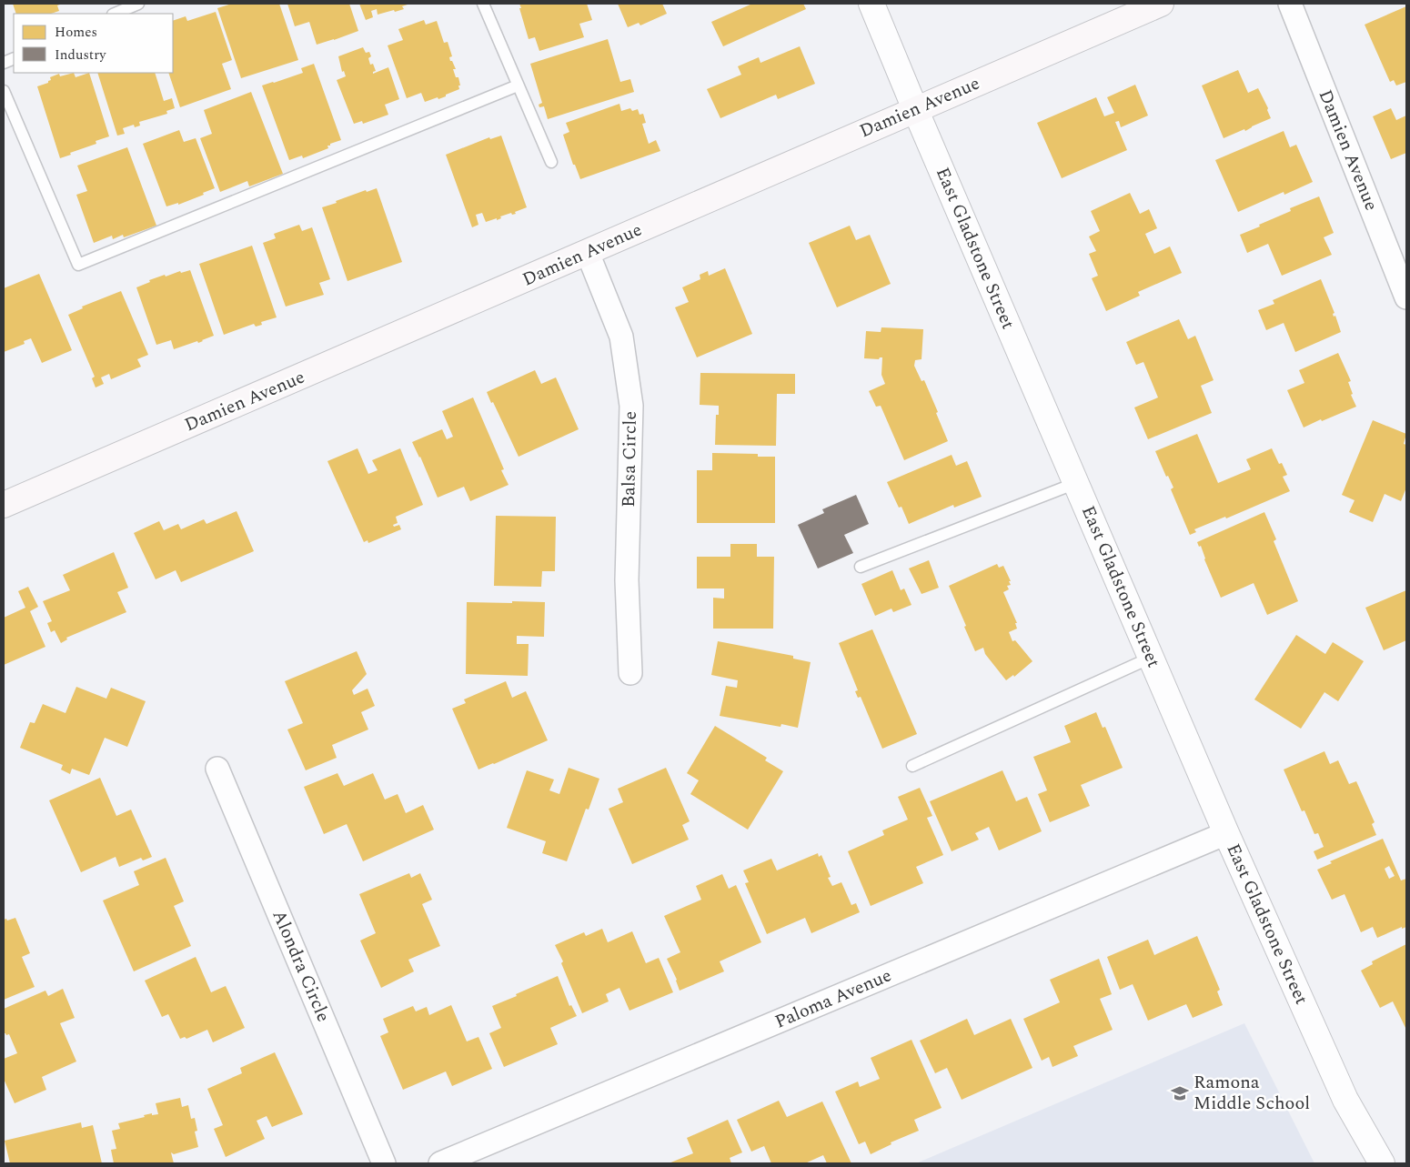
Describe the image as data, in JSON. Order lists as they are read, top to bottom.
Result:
{
  "streets": {
    "main road": ["Damien Avenue"],
    "street": [
      "East Gladstone Street",
      "Balsa Circle",
      "Alondra Circle",
      "Paloma Avenue"
    ]
  },
  "crossings": [
    ["Damien Avenue", "East Gladstone Street"],
    ["Damien Avenue", "Balsa Circle"],
    ["East Gladstone Street", "Paloma Avenue"]
  ],
  "places": {
    "school or university": ["Ramona Middle School"]
  },
  "legend": ["Homes", "Industry"]
}
